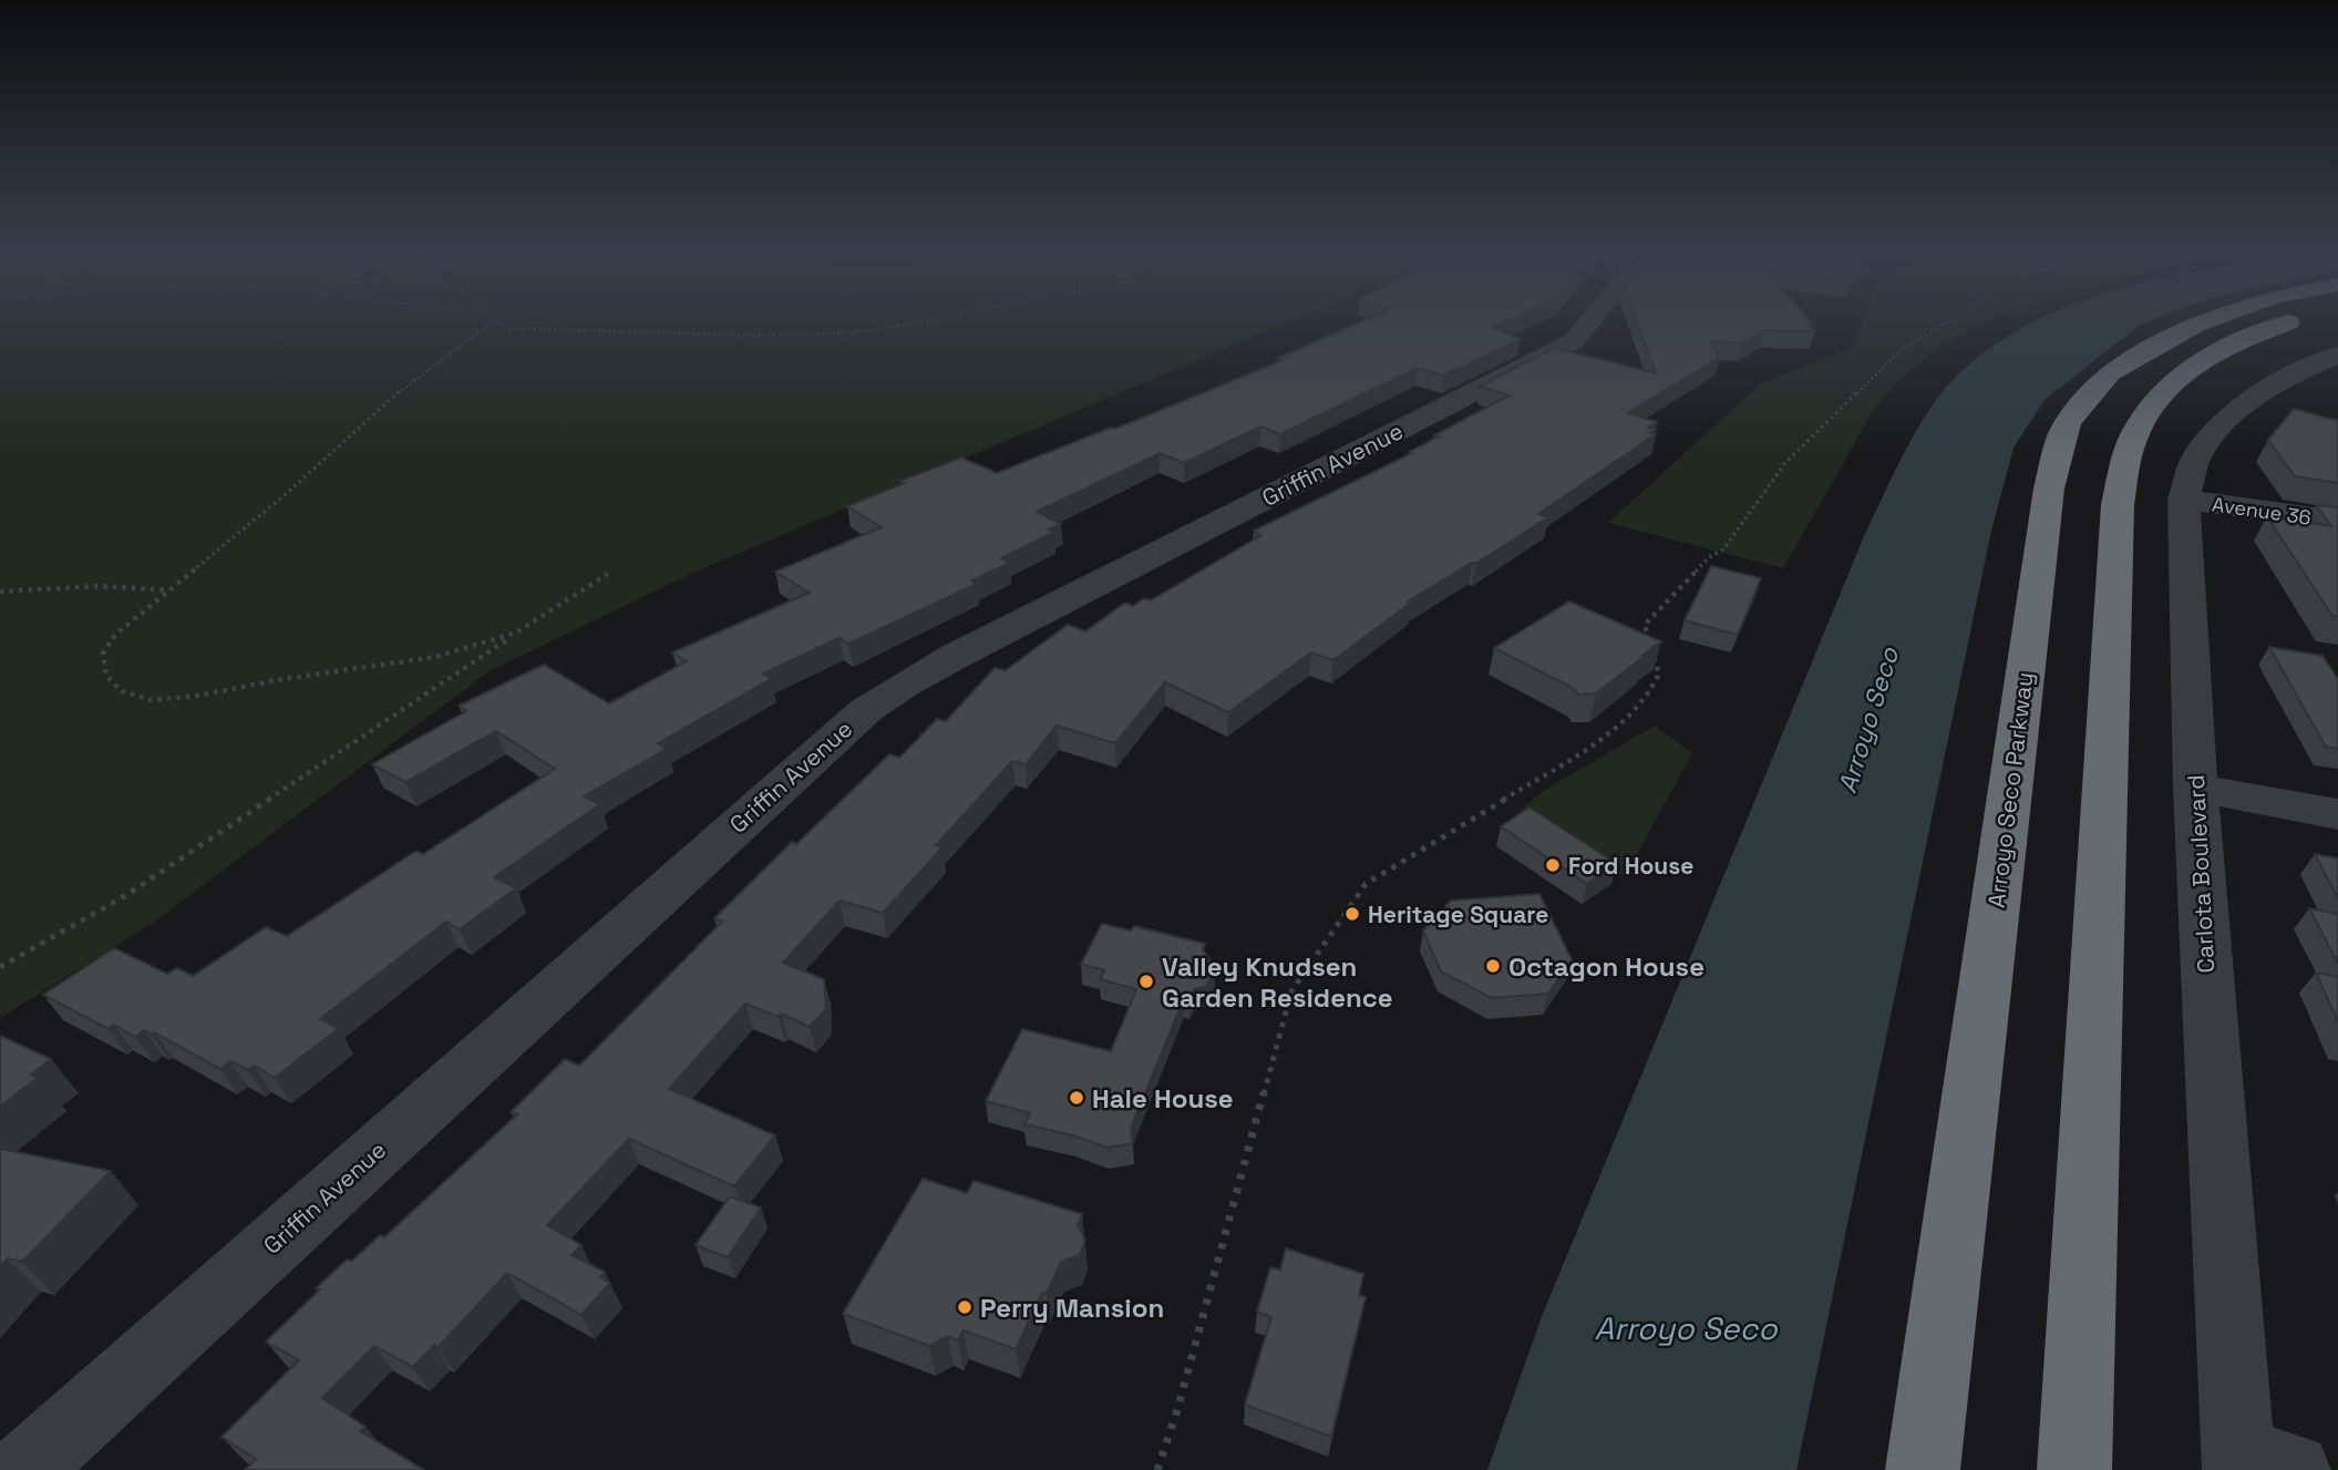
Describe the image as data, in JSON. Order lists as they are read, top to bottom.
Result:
{
  "streets": {
    "highway": ["Arroyo Seco Parkway"],
    "street": ["Griffin Avenue", "Avenue 36", "Carlota Boulevard"]
  },
  "crossings": [
    ["Avenue 36", "Carlota Boulevard"]
  ],
  "water": ["Arroyo Seco"],
  "places": [
    "Ford House",
    "Heritage Square",
    "Octagon House",
    "Valley Knudsen Garden Residence",
    "Hale House",
    "Perry Mansion"
  ]
}
